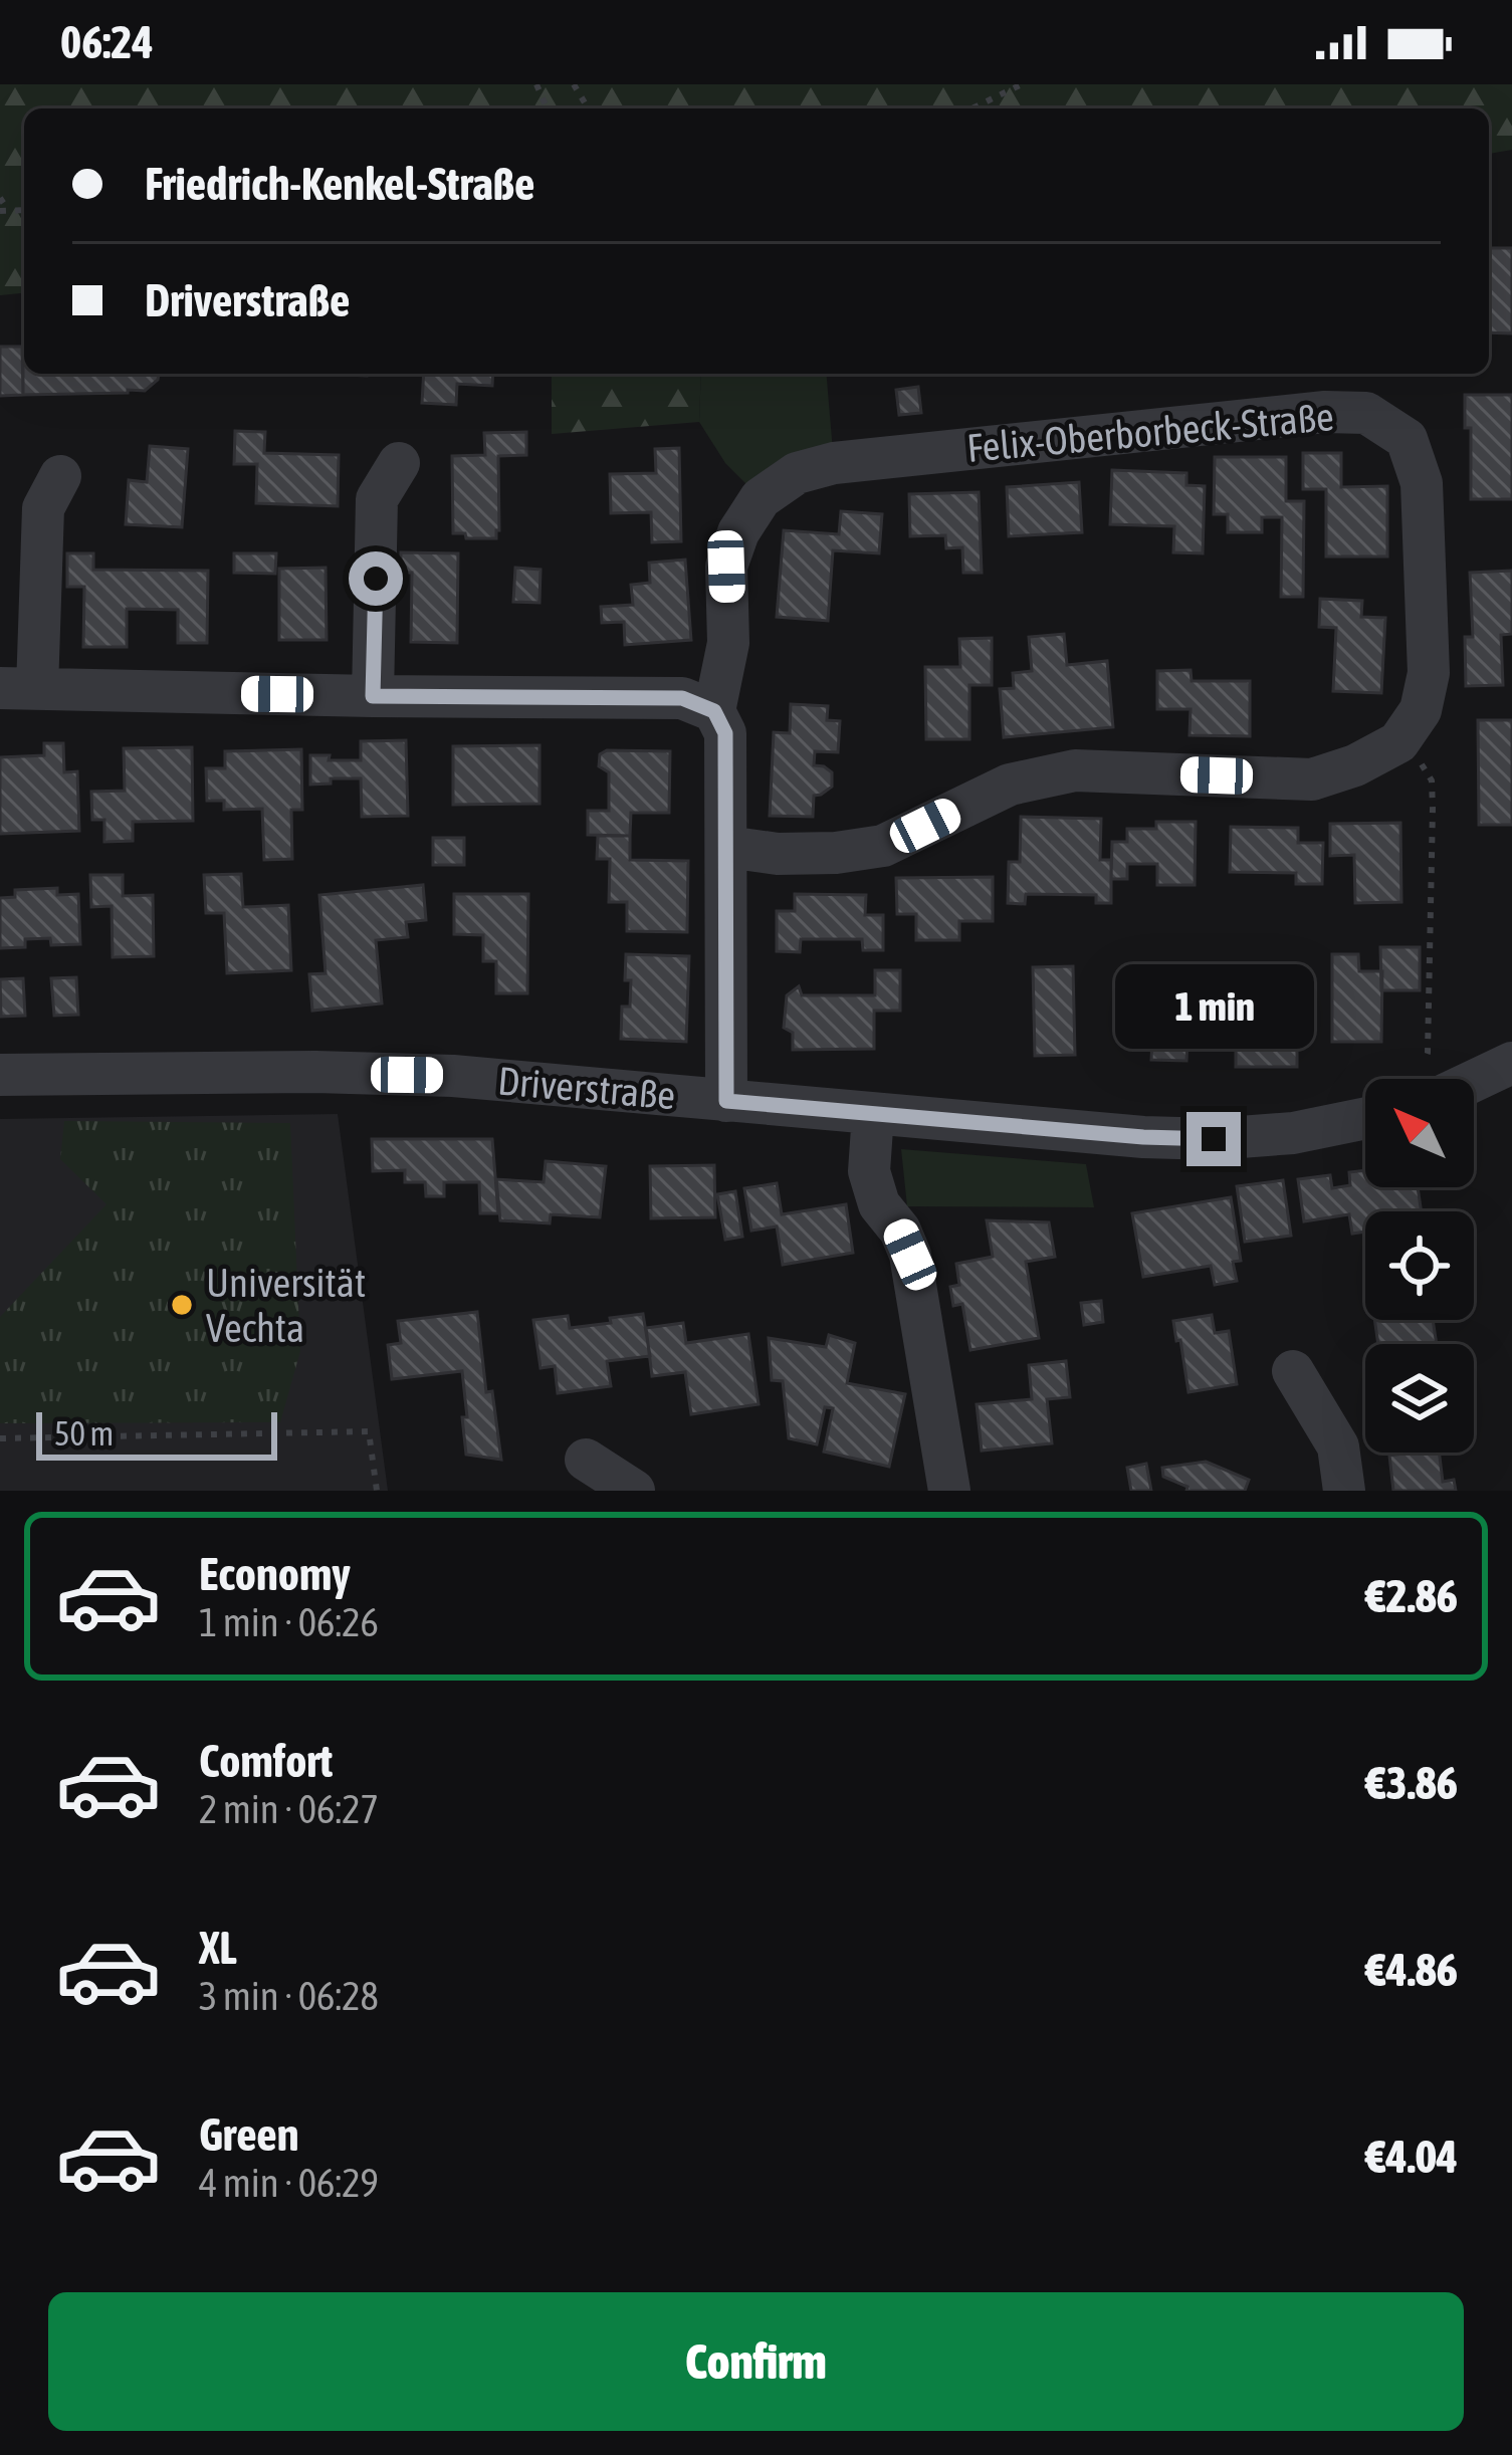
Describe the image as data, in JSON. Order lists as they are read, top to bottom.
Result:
{
  "streets": {
    "street": ["Felix-Oberborbeck-Straße", "Driverstraße"]
  },
  "places": ["Universität Vechta"],
  "scale_bar": "50 m",
  "north": "top left",
  "page": {
    "status": "06:24",
    "banner": ["Friedrich-Kenkel-Straße", "Driverstraße"],
    "bubble": "1 min",
    "scale": "50 m",
    "list": [
      {
        "name": "Economy",
        "note": "1 min · 06:26",
        "value": "€2.86"
      },
      {
        "name": "Comfort",
        "note": "2 min · 06:27",
        "value": "€3.86"
      },
      {
        "name": "XL",
        "note": "3 min · 06:28",
        "value": "€4.86"
      },
      {
        "name": "Green",
        "note": "4 min · 06:29",
        "value": "€4.04"
      }
    ],
    "buttons": "Confirm"
  }
}
